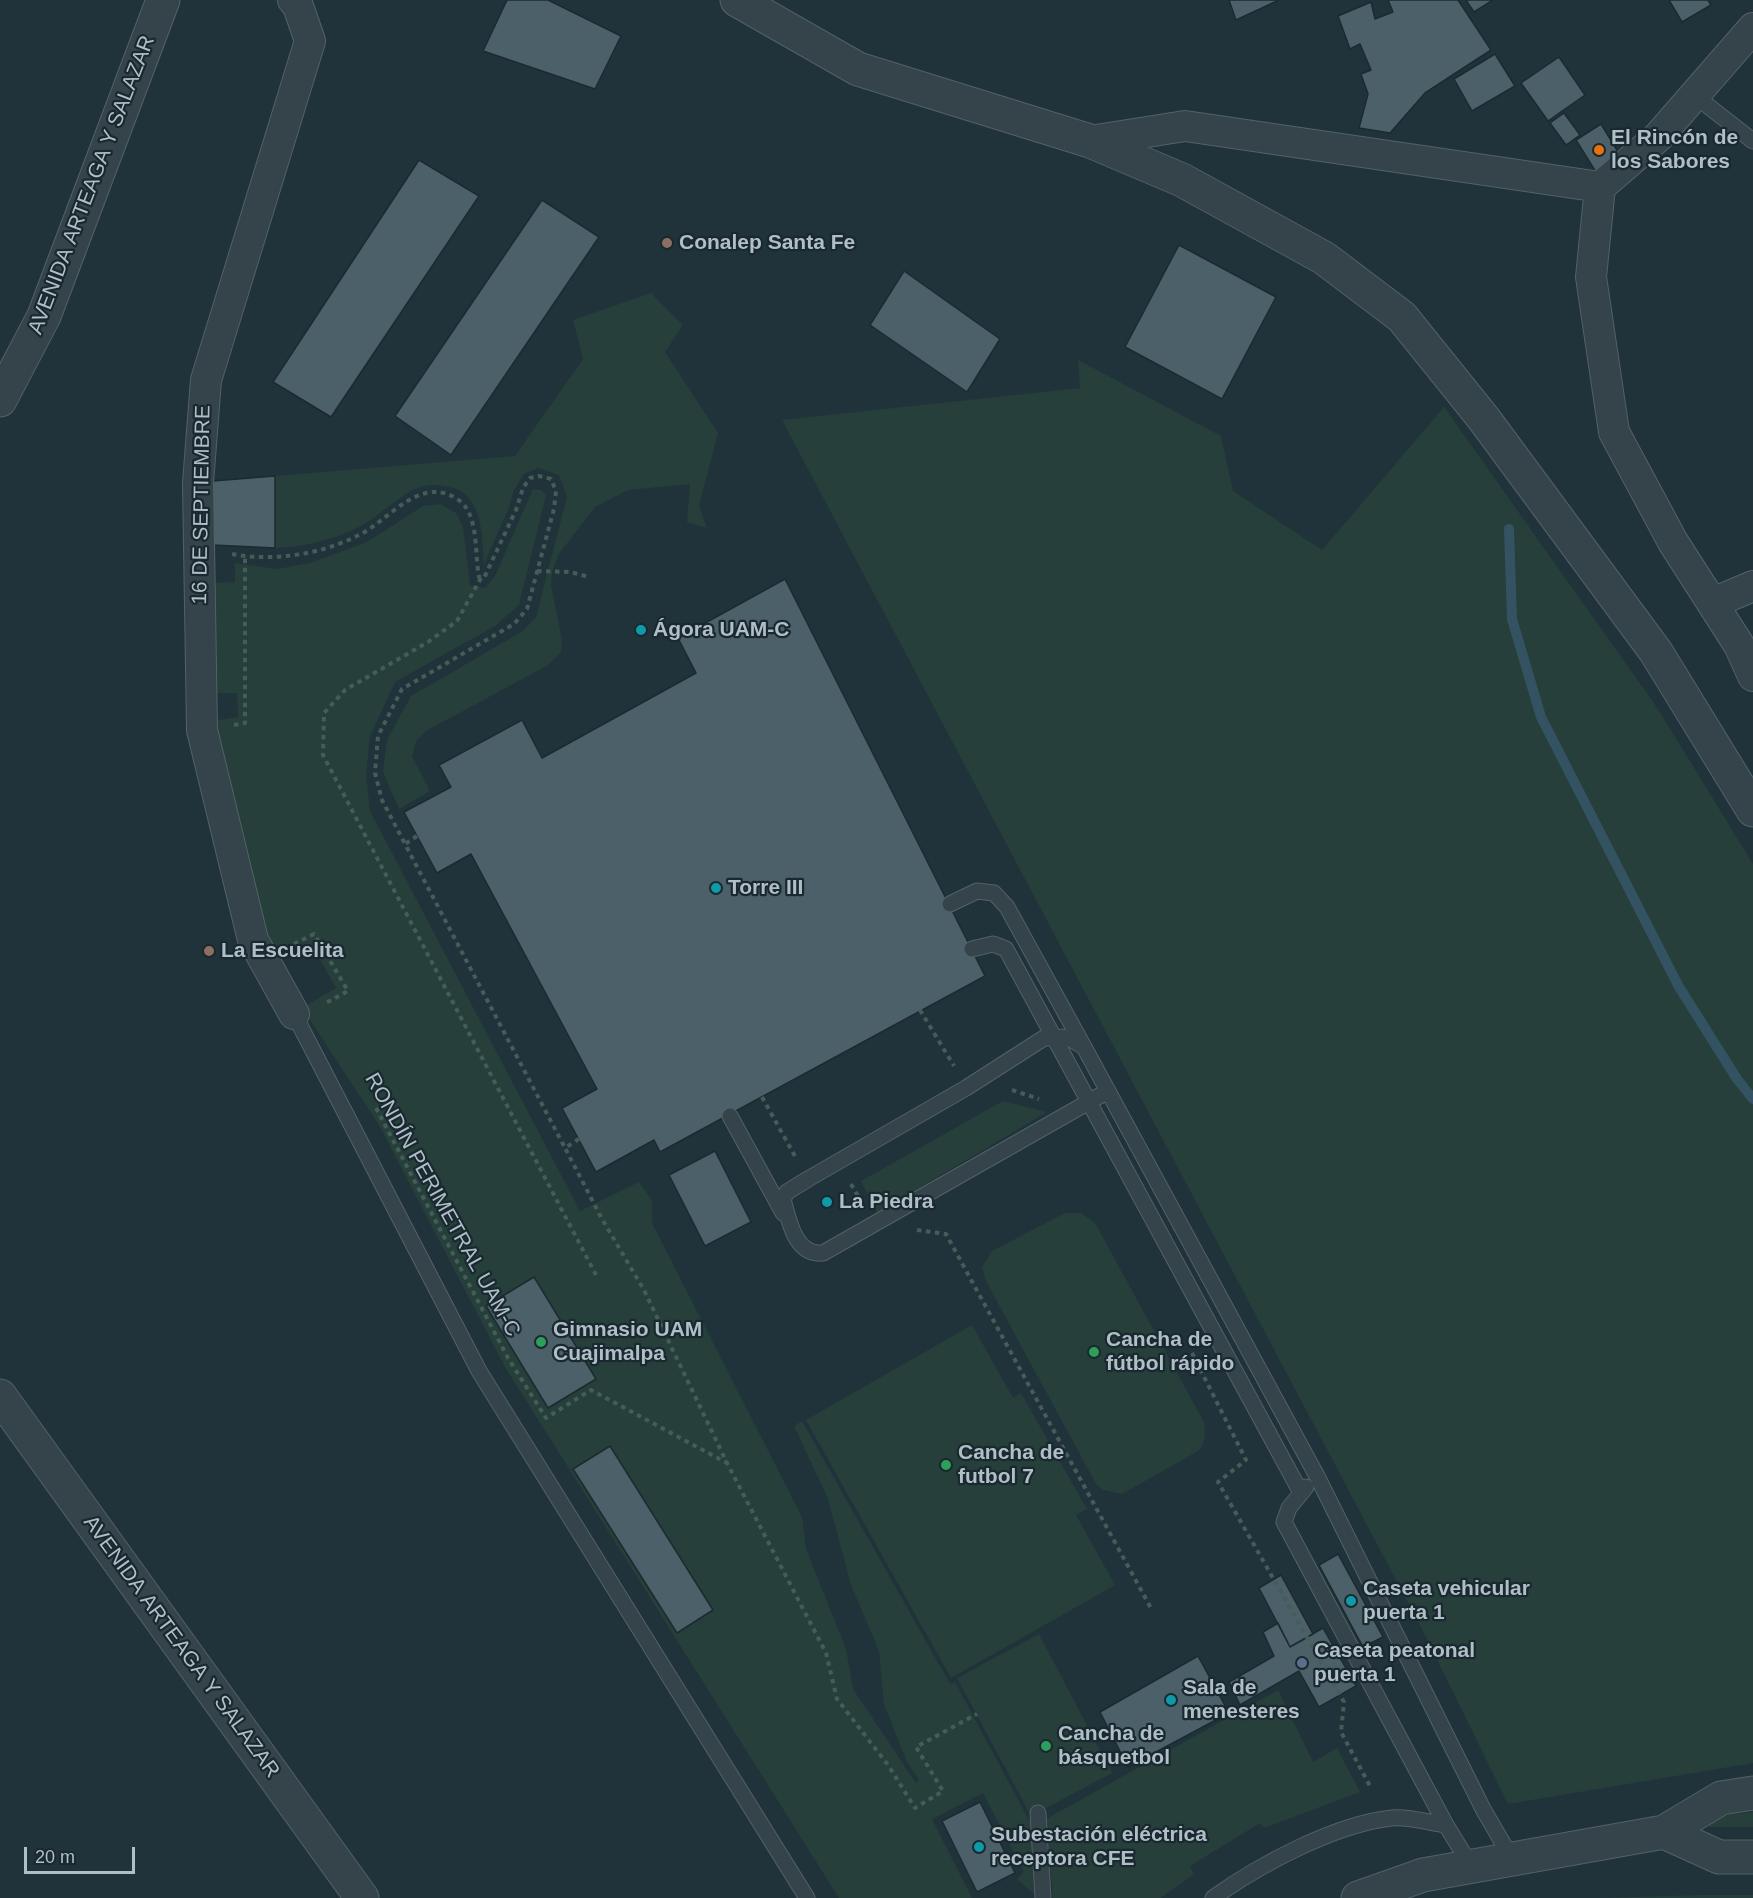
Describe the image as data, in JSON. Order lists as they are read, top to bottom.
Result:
{
  "streets": {
    "street": ["AVENIDA ARTEAGA Y SALAZAR", "16 DE SEPTIEMBRE"],
    "path": ["RONDÍN PERIMETRAL UAM-C"]
  },
  "places": [
    "El Rincón de los Sabores",
    "Conalep Santa Fe",
    "Ágora UAM-C",
    "Torre III",
    "La Escuelita",
    "La Piedra",
    "Gimnasio UAM Cuajimalpa",
    "Cancha de fútbol rápido",
    "Cancha de futbol 7",
    "Caseta vehicular puerta 1",
    "Caseta peatonal puerta 1",
    "Sala de menesteres",
    "Cancha de básquetbol",
    "Subestación eléctrica receptora CFE"
  ],
  "scale_bar": "20 m"
}
